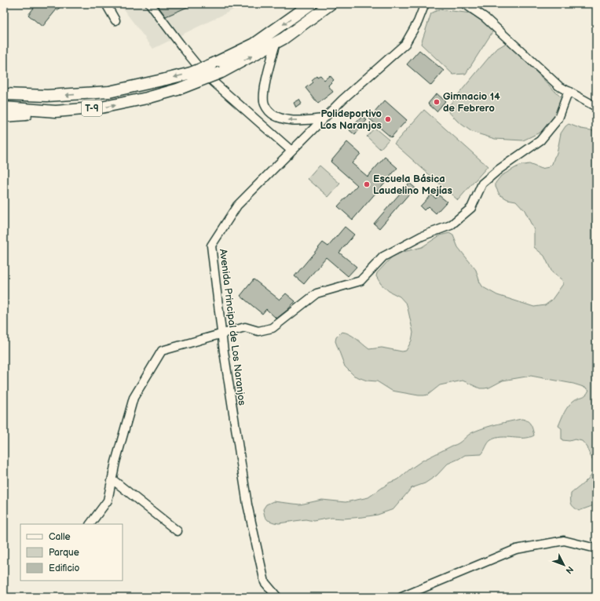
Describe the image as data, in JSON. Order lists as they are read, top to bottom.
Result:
{
  "streets": {
    "highway": ["T-9"],
    "street": ["Avenida Principal de Los Naranjos"]
  },
  "places": ["Gimnacio 14 de Febrero", "Polideportivo Los Naranjos", "Escuela Básica Laudelino Mejías"],
  "legend": ["Calle", "Parque", "Edificio"],
  "north": "bottom right"
}
